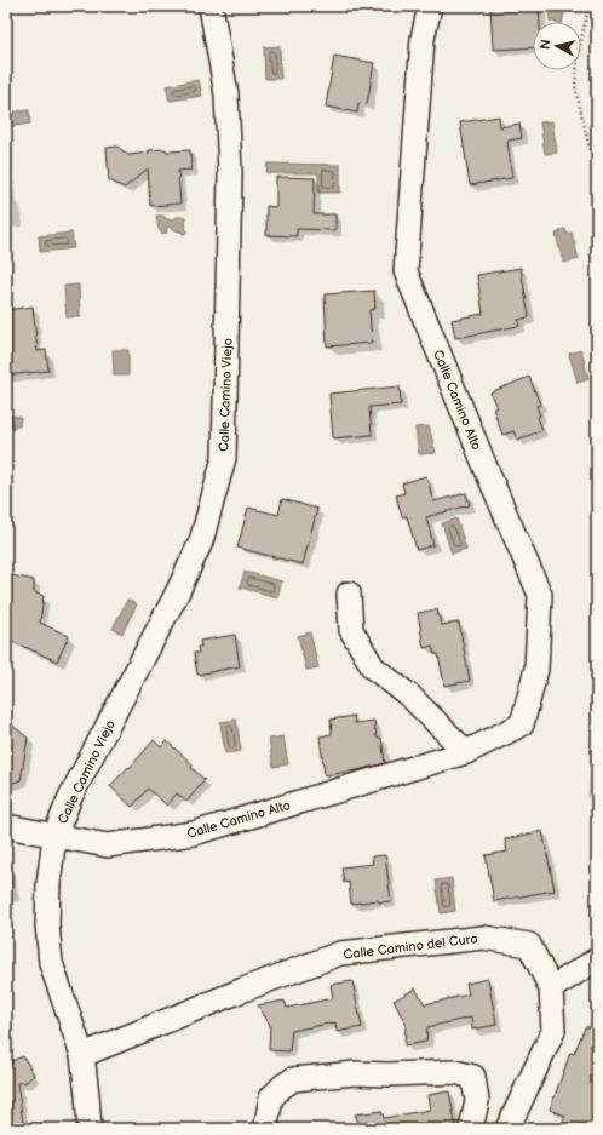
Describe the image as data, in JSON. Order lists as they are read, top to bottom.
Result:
{
  "streets": {
    "street": ["Calle Camino Viejo", "Calle Camino Alto", "Calle Camino del Cura"]
  },
  "crossings": [
    ["Calle Camino Viejo", "Calle Camino Alto"],
    ["Calle Camino Viejo", "Calle Camino del Cura"]
  ],
  "north": "left"
}
